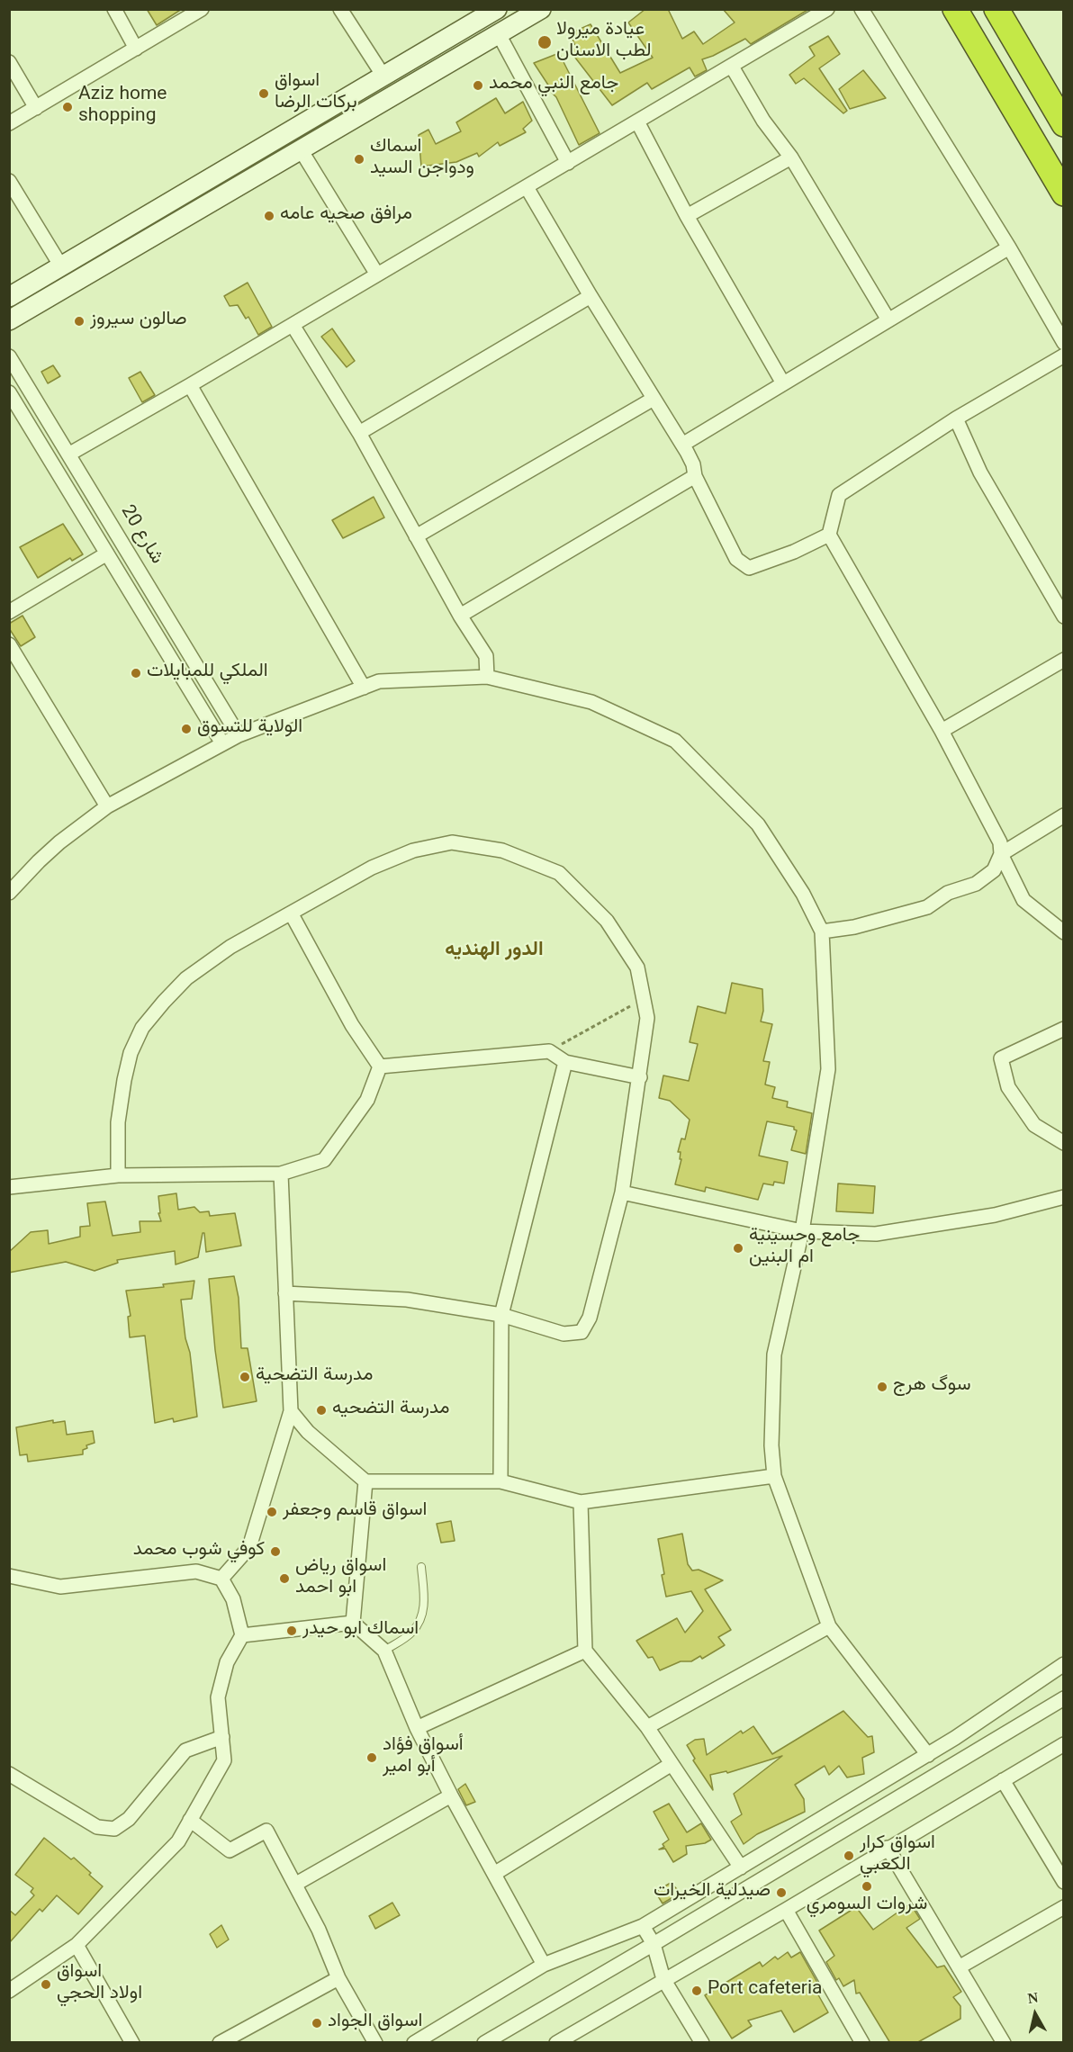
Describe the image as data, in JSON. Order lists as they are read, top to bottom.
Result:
{
  "streets": {
    "street": ["شارع 20"]
  },
  "districts": ["الدور الهنديه"],
  "places": [
    "عيادة ميرولا لطب الاسنان",
    "جامع النبي محمد",
    "اسواق بركات الرضا",
    "Aziz home shopping",
    "اسماك ودواجن السيد",
    "مرافق صحيه عامه",
    "صالون سيروز",
    "الملكي للمبايلات",
    "الولاية للتسوق",
    "جامع وحسينية ام البنين",
    "مدرسة التضحية",
    "سوگ هرج",
    "مدرسة التضحيه",
    "اسواق قاسم وجعفر",
    "كوفي شوب محمد",
    "اسواق رياض ابو احمد",
    "اسماك ابو حيدر",
    "أسواق فؤاد أبو امير",
    "اسواق كرار الكعبي",
    "شروات السومري",
    "صيدلية الخيرات",
    "اسواق اولاد الحجي",
    "Port cafeteria",
    "اسواق الجواد"
  ],
  "north": "top"
}
